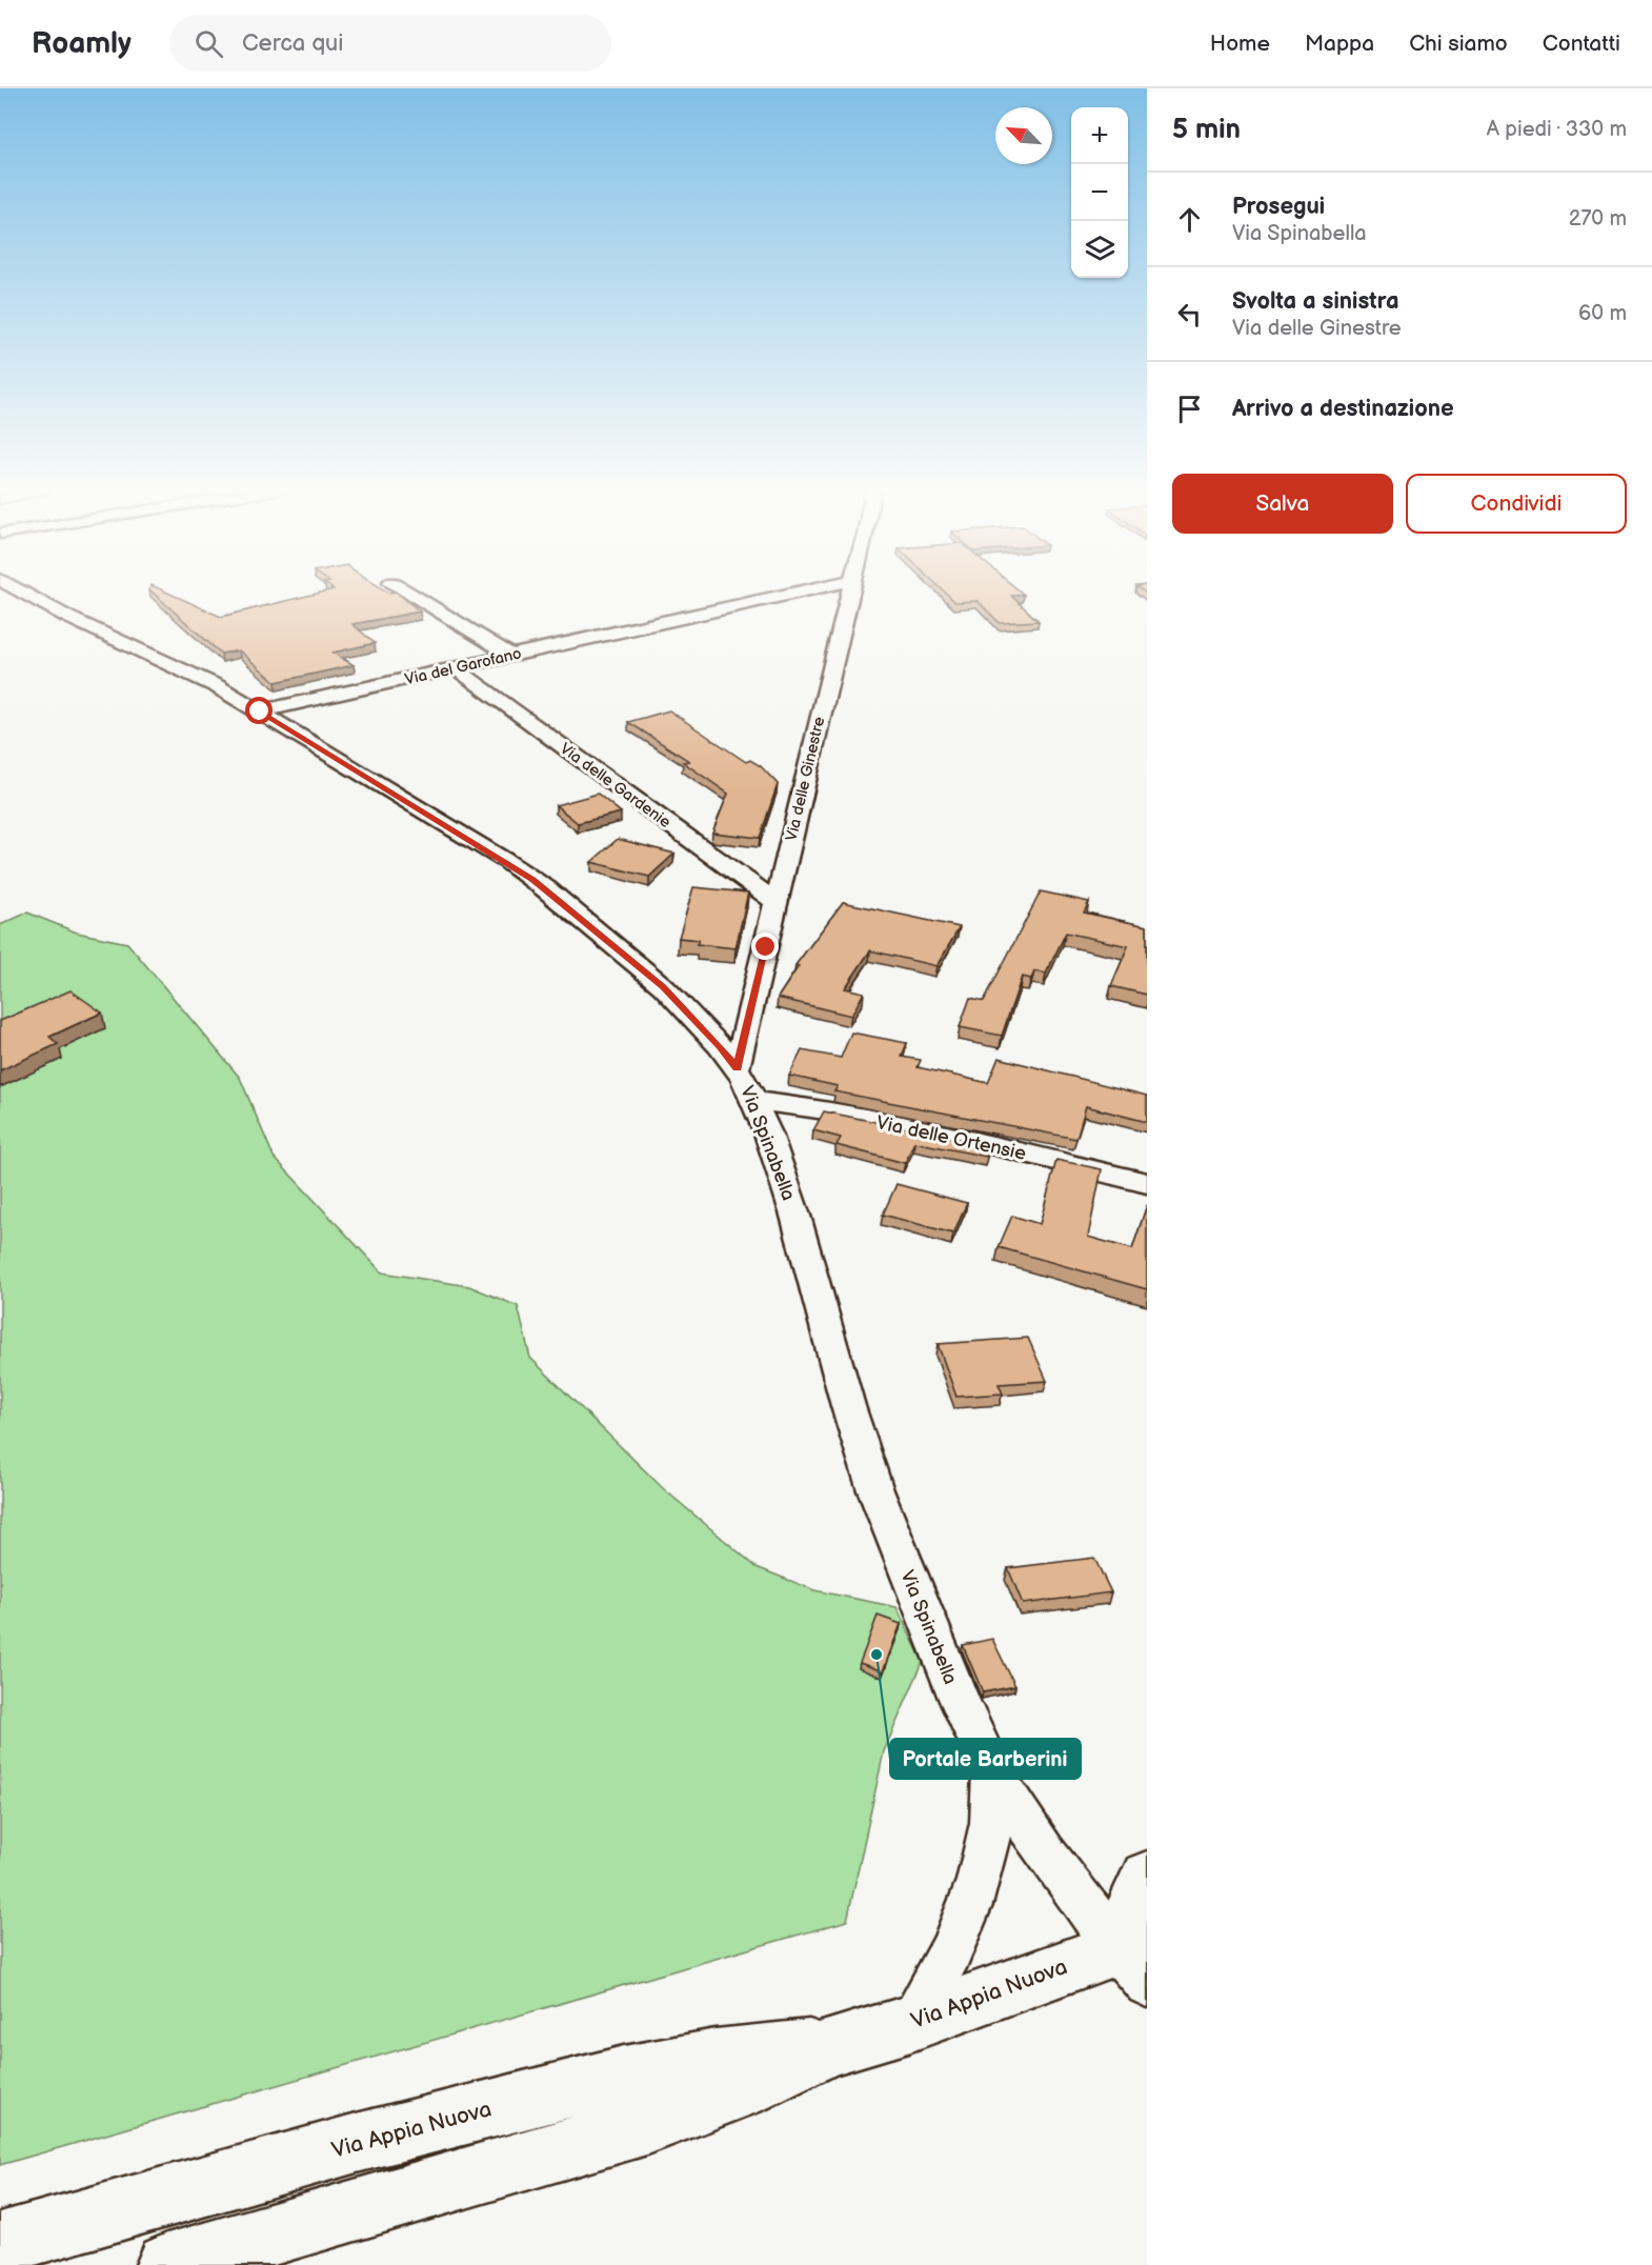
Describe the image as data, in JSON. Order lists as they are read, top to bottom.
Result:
{
  "streets": {
    "main road": ["Via Appia Nuova"],
    "street": [
      "Via del Garofano",
      "Via delle Ginestre",
      "Via delle Gardenie",
      "Via delle Ortensie",
      "Via Spinabella"
    ]
  },
  "crossings": [
    ["Via del Garofano", "Via delle Gardenie"],
    ["Via del Garofano", "Via Spinabella"],
    ["Via delle Ginestre", "Via delle Gardenie"],
    ["Via delle Ginestre", "Via Spinabella"],
    ["Via delle Ortensie", "Via Spinabella"],
    ["Via Spinabella", "Via Appia Nuova"]
  ],
  "places": ["Portale Barberini"],
  "north": "top left",
  "page": {
    "header": "Roamly",
    "search": "Cerca qui",
    "nav": [
      "Home",
      "Mappa",
      "Chi siamo",
      "Contatti"
    ],
    "heading": ["5 min", "A piedi · 330 m"],
    "map_buttons": ["+", "−"],
    "list": [
      ["Prosegui", "Via Spinabella", "270 m"],
      ["Svolta a sinistra", "Via delle Ginestre", "60 m"],
      "Arrivo a destinazione"
    ],
    "buttons": ["Salva", "Condividi"]
  }
}
